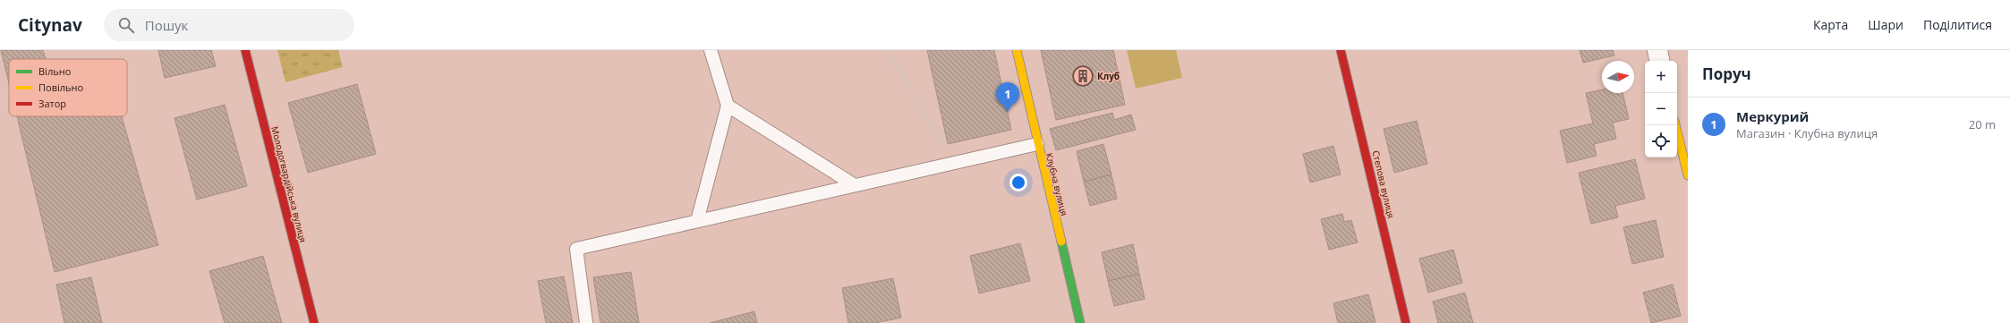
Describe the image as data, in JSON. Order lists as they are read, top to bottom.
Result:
{
  "streets": {
    "street": ["Молодогвардійська вулиця", "Клубна вулиця", "Степова вулиця"]
  },
  "places": {
    "building": ["Клуб"]
  },
  "legend": ["Вільно", "Повільно", "Затор"],
  "north": "right",
  "page": {
    "header": "Citynav",
    "search": "Пошук",
    "nav": ["Карта", "Шари", "Поділитися"],
    "heading": "Поруч",
    "map_buttons": ["+", "−"],
    "pins": "1",
    "list": [
      {
        "mark": "1",
        "name": "Меркурий",
        "note": "Магазин · Клубна вулиця",
        "value": "20 m"
      }
    ]
  }
}
